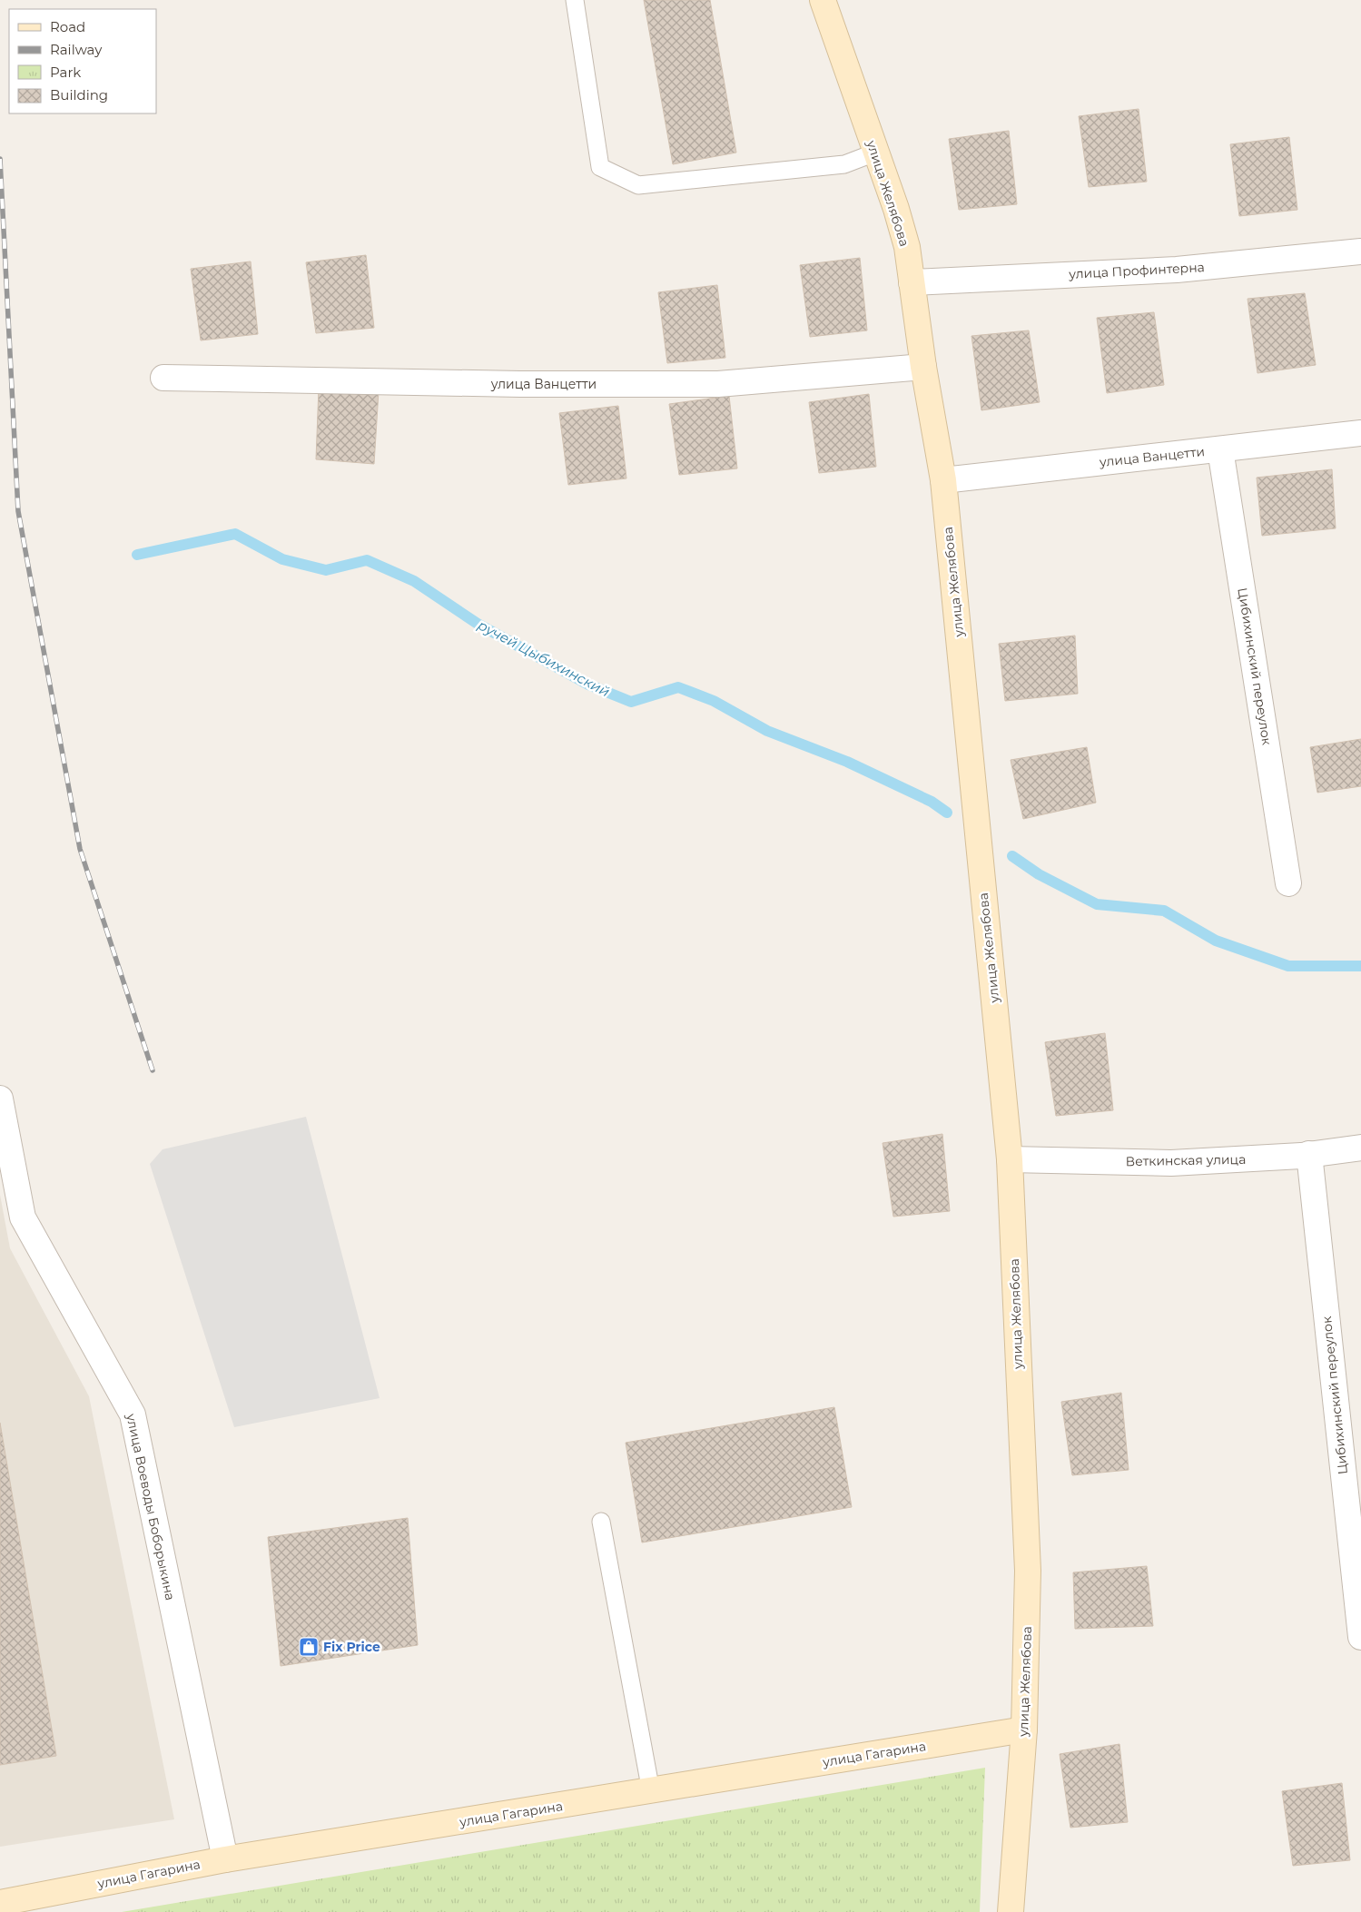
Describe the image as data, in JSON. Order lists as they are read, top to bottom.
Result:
{
  "streets": {
    "main road": ["улица Желябова", "улица Гагарина"],
    "street": [
      "улица Профинтерна",
      "улица Ванцетти",
      "Цибихинский переулок",
      "Веткинская улица",
      "улица Воеводы Боборыкина"
    ]
  },
  "crossings": [
    ["улица Желябова", "улица Профинтерна"],
    ["улица Желябова", "улица Ванцетти"],
    ["улица Желябова", "Веткинская улица"],
    ["улица Желябова", "улица Гагарина"],
    ["улица Ванцетти", "Цибихинский переулок"],
    ["Цибихинский переулок", "Веткинская улица"],
    ["улица Воеводы Боборыкина", "улица Гагарина"]
  ],
  "water": ["ручей Цыбихинский"],
  "places": {
    "shop": ["Fix Price"]
  },
  "legend": [
    "Road",
    "Railway",
    "Park",
    "Building"
  ]
}
